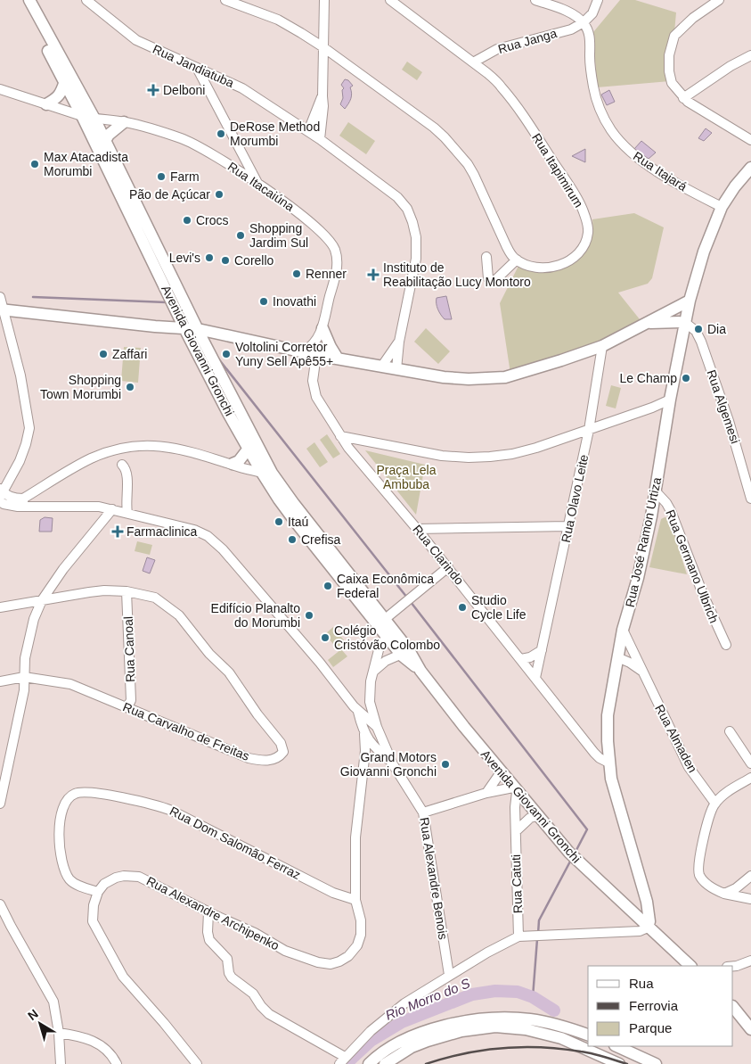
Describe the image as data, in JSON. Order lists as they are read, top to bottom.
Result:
{
  "streets": {
    "main road": ["Avenida Giovanni Gronchi", "Rua José Ramon Urtiza"],
    "street": [
      "Rua Janga",
      "Rua Jandiatuba",
      "Rua Itapimirum",
      "Rua Itajará",
      "Rua Itacaiúna",
      "Rua Algemesi",
      "Rua Olavo Leite",
      "Rua Clarindo",
      "Rua Germano Ulbrich",
      "Rua Canoal",
      "Rua Carvalho de Freitas",
      "Rua Almaden",
      "Rua Dom Salomão Ferraz",
      "Rua Alexandre Benois",
      "Rua Catuti",
      "Rua Alexandre Archipenko"
    ]
  },
  "crossings": [
    ["Rua Janga", "Rua Itapimirum"],
    ["Rua Janga", "Rua Itajará"],
    ["Rua Itajará", "Rua José Ramon Urtiza"],
    ["Rua Itacaiúna", "Avenida Giovanni Gronchi"],
    ["Avenida Giovanni Gronchi", "Rua José Ramon Urtiza"],
    ["Avenida Giovanni Gronchi", "Rua Catuti"],
    ["Avenida Giovanni Gronchi", "Rua Alexandre Archipenko"],
    ["Rua Algemesi", "Rua José Ramon Urtiza"],
    ["Rua Olavo Leite", "Rua Clarindo"],
    ["Rua José Ramon Urtiza", "Rua Clarindo"],
    ["Rua José Ramon Urtiza", "Rua Germano Ulbrich"],
    ["Rua José Ramon Urtiza", "Rua Almaden"],
    ["Rua Canoal", "Rua Carvalho de Freitas"],
    ["Rua Dom Salomão Ferraz", "Rua Alexandre Archipenko"],
    ["Rua Alexandre Benois", "Rua Alexandre Archipenko"]
  ],
  "water": ["Rio Morro do S"],
  "parks": ["Praça Lela Ambuba"],
  "places": {
    "health": ["Delboni", "Instituto de Reabilitação Lucy Montoro", "Farmaclinica"],
    "other": [
      "DeRose Method Morumbi",
      "Max Atacadista Morumbi",
      "Farm",
      "Pão de Açúcar",
      "Crocs",
      "Shopping Jardim Sul",
      "Levi's",
      "Corello",
      "Renner",
      "Inovathi",
      "Dia",
      "Zaffari",
      "Voltolini Corretor Yuny Sell Apê55+",
      "Le Champ",
      "Shopping Town Morumbi",
      "Itaú",
      "Crefisa",
      "Caixa Econômica Federal",
      "Studio Cycle Life",
      "Edifício Planalto do Morumbi",
      "Colégio Cristóvão Colombo",
      "Grand Motors Giovanni Gronchi"
    ]
  },
  "legend": ["Rua", "Ferrovia", "Parque"],
  "north": "top left"
}
